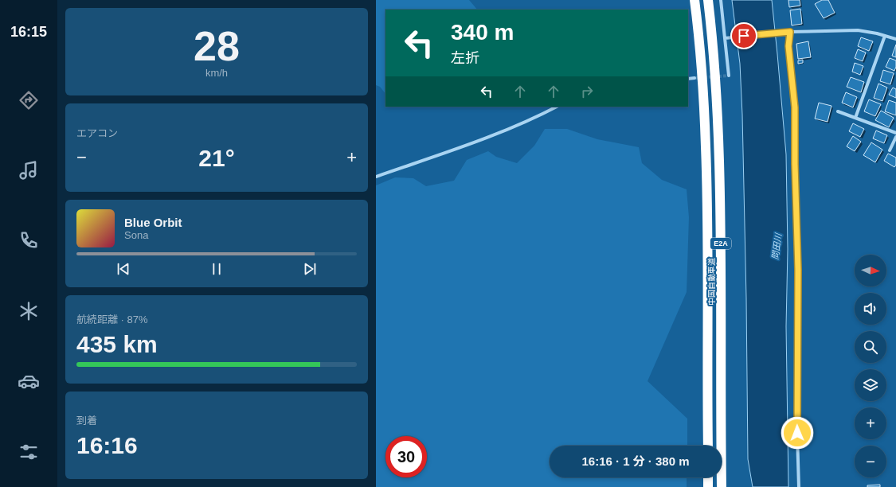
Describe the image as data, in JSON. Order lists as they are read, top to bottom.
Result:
{
  "streets": {
    "highway": ["E2A", "中国自動車道"]
  },
  "water": ["問田川"],
  "north": "right",
  "page": {
    "tabs": "16:15",
    "tile": [
      ["28", "km/h"],
      "エアコン",
      ["航続距離 · 87%", "435 km"],
      ["到着", "16:16"]
    ],
    "turn": ["340 m", "左折"],
    "heat": ["−", "21°", "+"],
    "song": ["Blue Orbit", "Sona"],
    "map_buttons": ["+", "−"],
    "limit": "30",
    "trip": "16:16 · 1 分 · 380 m"
  }
}
